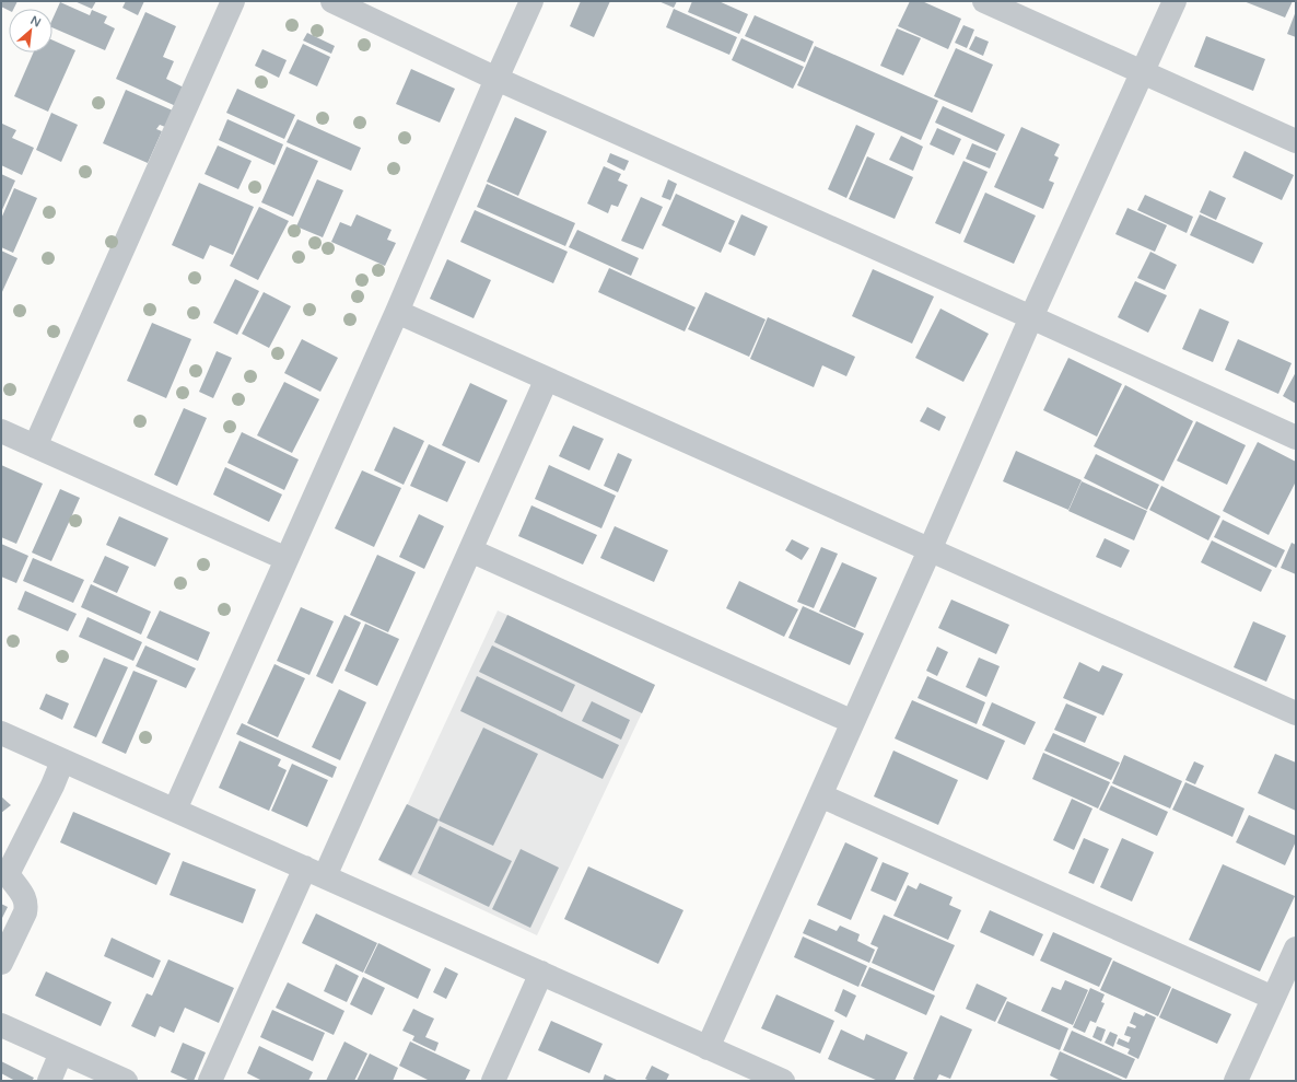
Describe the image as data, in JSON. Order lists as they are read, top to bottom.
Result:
{
  "north": "top right"
}
